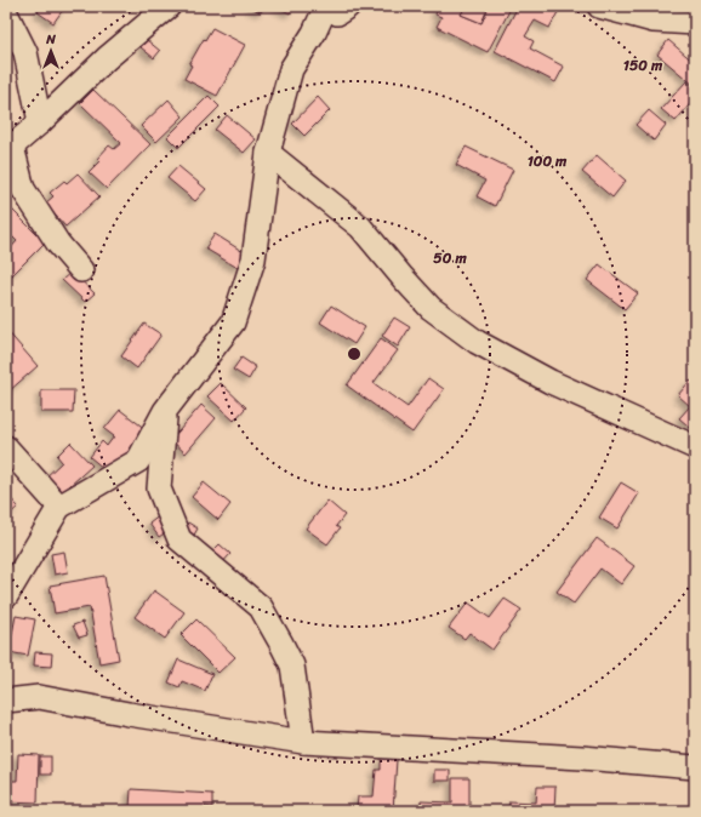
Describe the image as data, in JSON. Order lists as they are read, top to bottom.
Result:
{
  "north": "top",
  "rings": ["150 m", "100 m", "50 m"]
}
